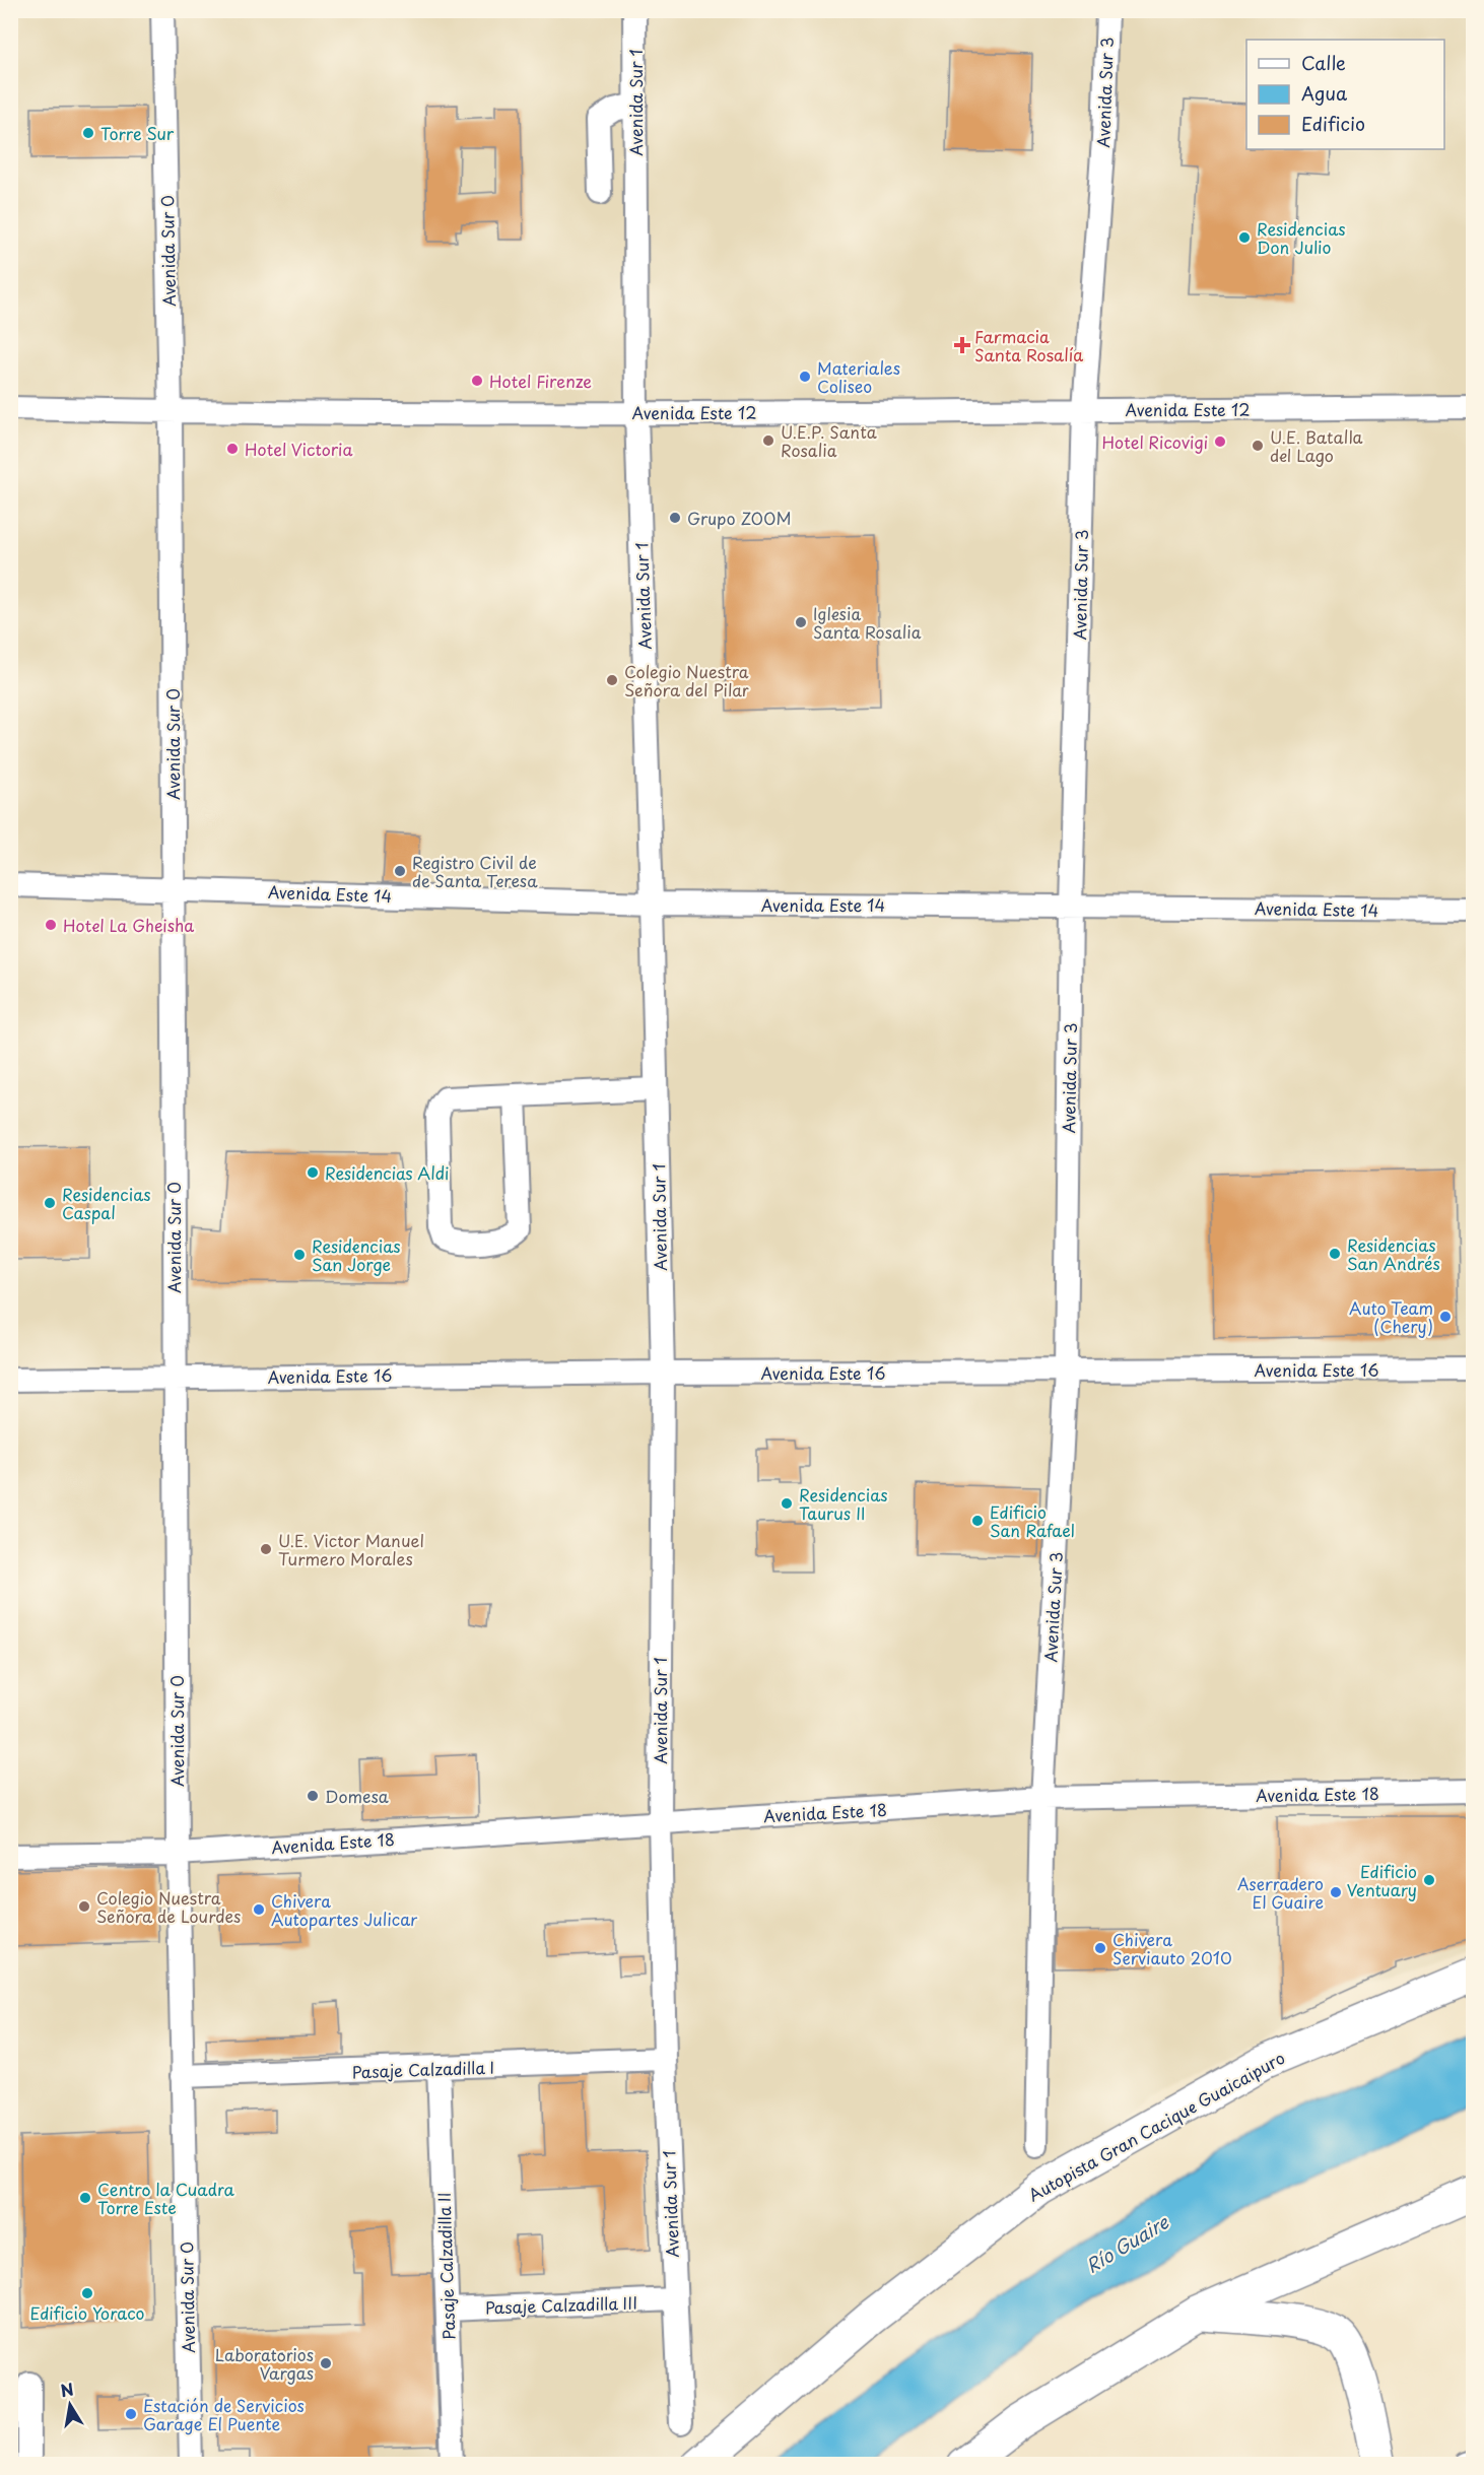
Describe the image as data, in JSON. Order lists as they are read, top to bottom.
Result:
{
  "streets": {
    "highway": ["Autopista Gran Cacique Guaicaipuro"],
    "street": [
      "Avenida Sur 3",
      "Avenida Sur 1",
      "Avenida Sur 0",
      "Avenida Este 12",
      "Avenida Este 14",
      "Avenida Este 16",
      "Avenida Este 18",
      "Pasaje Calzadilla I",
      "Pasaje Calzadilla II",
      "Pasaje Calzadilla III"
    ]
  },
  "crossings": [
    ["Avenida Sur 3", "Avenida Este 12"],
    ["Avenida Sur 3", "Avenida Este 14"],
    ["Avenida Sur 3", "Avenida Este 16"],
    ["Avenida Sur 3", "Avenida Este 18"],
    ["Avenida Sur 1", "Avenida Este 12"],
    ["Avenida Sur 1", "Avenida Este 14"],
    ["Avenida Sur 1", "Avenida Este 16"],
    ["Avenida Sur 1", "Avenida Este 18"],
    ["Avenida Sur 1", "Pasaje Calzadilla I"],
    ["Avenida Sur 1", "Pasaje Calzadilla III"],
    ["Avenida Sur 0", "Avenida Este 12"],
    ["Avenida Sur 0", "Avenida Este 14"],
    ["Avenida Sur 0", "Avenida Este 16"],
    ["Avenida Sur 0", "Avenida Este 18"],
    ["Avenida Sur 0", "Pasaje Calzadilla I"],
    ["Pasaje Calzadilla I", "Pasaje Calzadilla II"],
    ["Pasaje Calzadilla II", "Pasaje Calzadilla III"]
  ],
  "water": ["Río Guaire"],
  "places": {
    "other": [
      "Torre Sur",
      "Residencias Don Julio",
      "Materiales Coliseo",
      "Hotel Firenze",
      "U.E.P. Santa Rosalia",
      "Hotel Ricovigi",
      "U.E. Batalla del Lago",
      "Hotel Victoria",
      "Grupo ZOOM",
      "Iglesia Santa Rosalia",
      "Colegio Nuestra Señora del Pilar",
      "Registro Civil de de Santa Teresa",
      "Hotel La Gheisha",
      "Residencias Aldi",
      "Residencias Caspal",
      "Residencias San Andrés",
      "Residencias San Jorge",
      "Auto Team (Chery)",
      "Residencias Taurus II",
      "Edificio San Rafael",
      "U.E. Victor Manuel Turmero Morales",
      "Domesa",
      "Edificio Ventuary",
      "Aserradero El Guaire",
      "Colegio Nuestra Señora de Lourdes",
      "Chivera Autopartes Julicar",
      "Chivera Serviauto 2010",
      "Centro la Cuadra Torre Este",
      "Edificio Yoraco",
      "Laboratorios Vargas",
      "Estación de Servicios Garage El Puente"
    ],
    "health": ["Farmacia Santa Rosalía"]
  },
  "legend": ["Calle", "Agua", "Edificio"],
  "north": "top"
}
